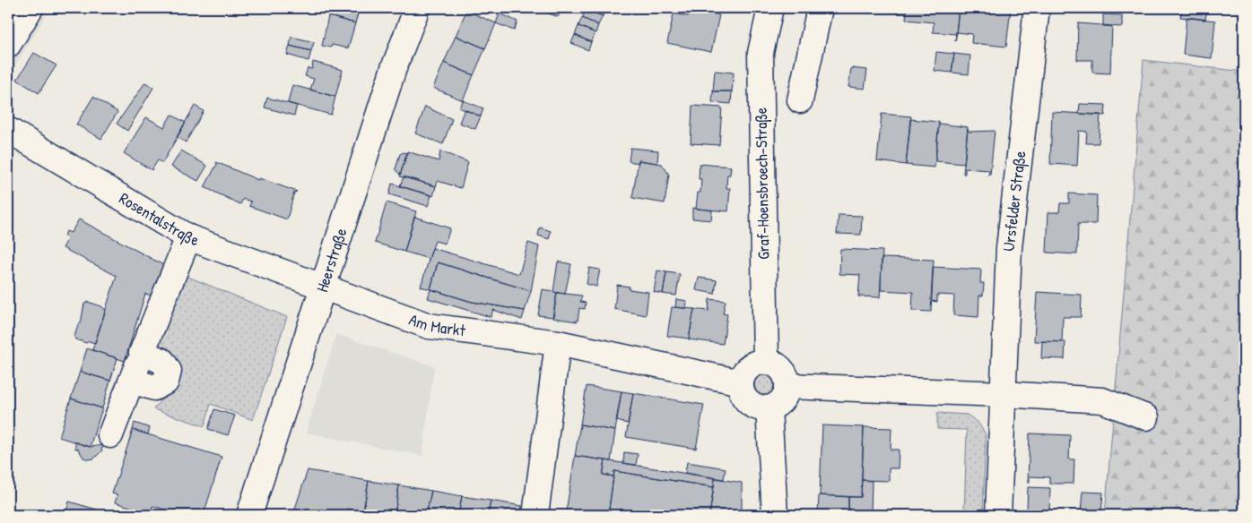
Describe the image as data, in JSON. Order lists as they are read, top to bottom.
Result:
{
  "streets": {
    "street": [
      "Graf-Hoensbroech-Straße",
      "Ursfelder Straße",
      "Rosentalstraße",
      "Heerstraße",
      "Am Markt"
    ]
  },
  "crossings": [
    ["Graf-Hoensbroech-Straße", "Am Markt"],
    ["Rosentalstraße", "Heerstraße"],
    ["Rosentalstraße", "Am Markt"],
    ["Heerstraße", "Am Markt"]
  ]
}
